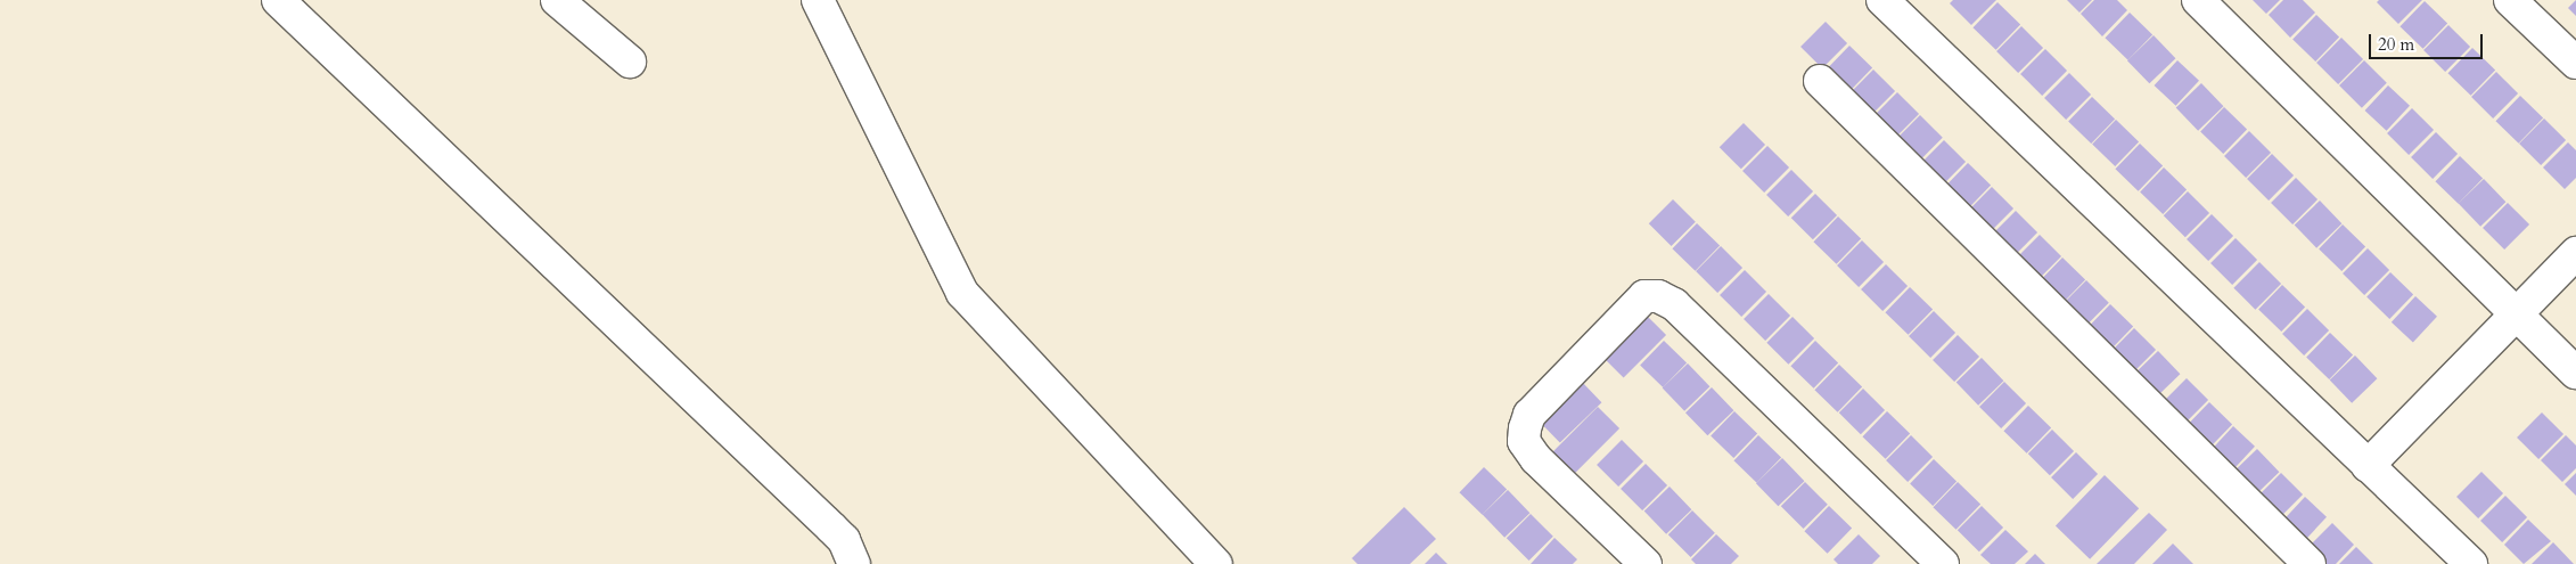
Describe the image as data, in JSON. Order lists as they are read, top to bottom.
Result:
{
  "scale_bar": "20 m"
}
